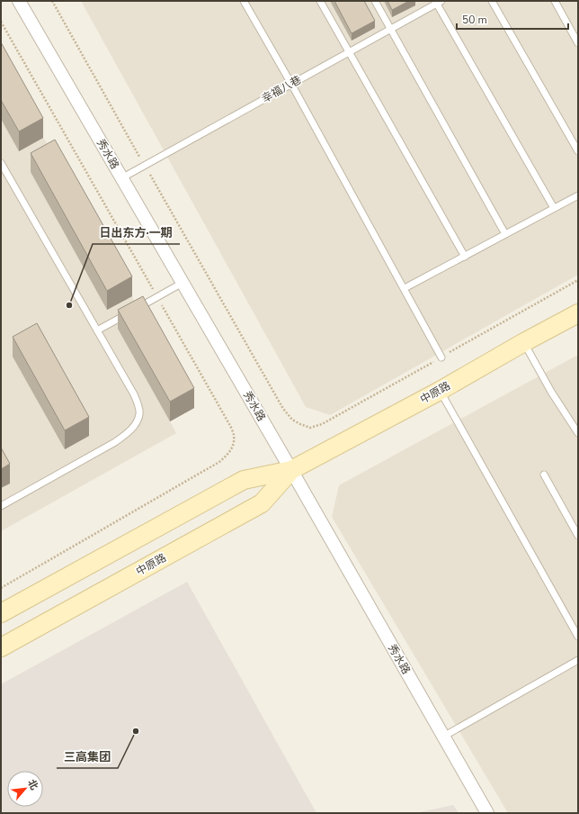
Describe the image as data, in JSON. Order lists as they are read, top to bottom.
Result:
{
  "streets": {
    "main road": ["中原路"],
    "street": ["秀水路"],
    "lane": ["幸福八巷"]
  },
  "crossings": [
    ["幸福八巷", "秀水路"],
    ["秀水路", "中原路"]
  ],
  "places": ["日出东方·一期", "三高集团"],
  "scale_bar": "50 m",
  "north": "top right"
}
